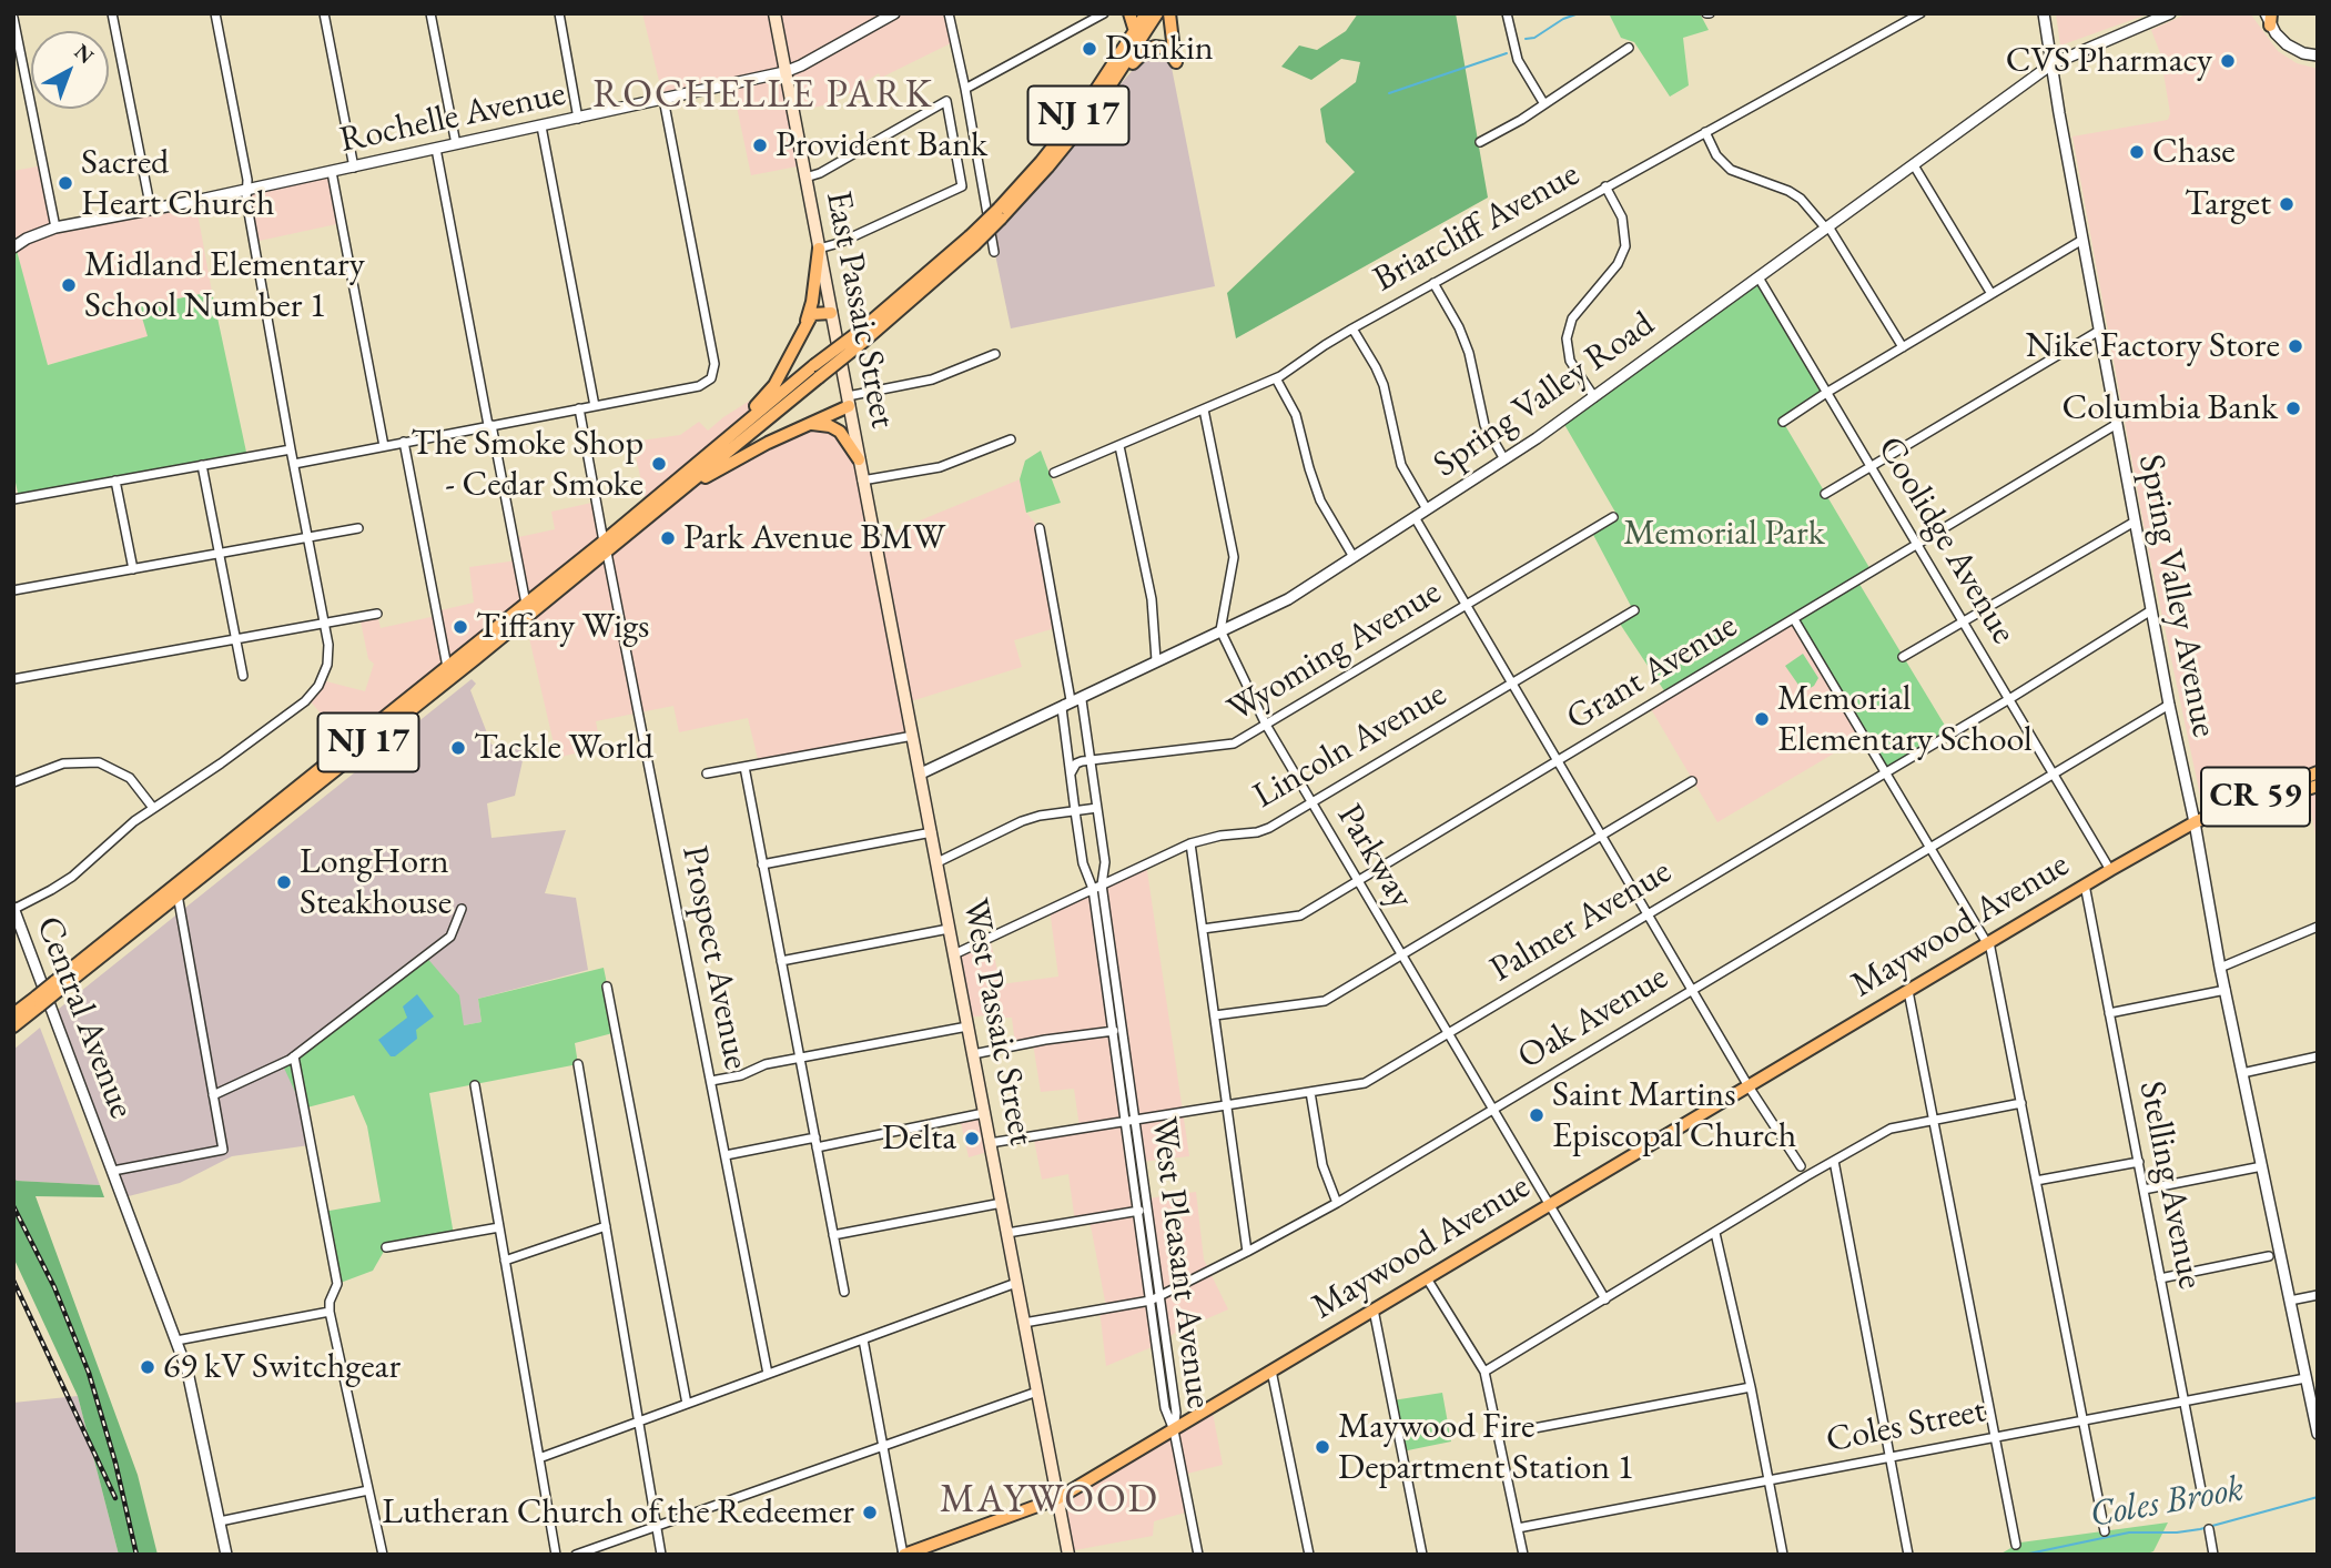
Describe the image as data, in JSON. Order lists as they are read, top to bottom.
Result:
{
  "streets": {
    "main road": [
      "NJ 17",
      "East Passaic Street",
      "CR 59",
      "Maywood Avenue",
      "West Passaic Street"
    ],
    "street": [
      "Rochelle Avenue",
      "Briarcliff Avenue",
      "Spring Valley Road",
      "Coolidge Avenue",
      "Spring Valley Avenue",
      "Wyoming Avenue",
      "Grant Avenue",
      "Lincoln Avenue",
      "Parkway",
      "Palmer Avenue",
      "Prospect Avenue",
      "Central Avenue",
      "Oak Avenue",
      "Stelling Avenue",
      "West Pleasant Avenue",
      "Coles Street"
    ]
  },
  "crossings": [
    ["NJ 17", "Prospect Avenue"],
    ["Rochelle Avenue", "East Passaic Street"],
    ["East Passaic Street", "West Passaic Street"],
    ["Spring Valley Road", "Coolidge Avenue"],
    ["Spring Valley Road", "Spring Valley Avenue"],
    ["Spring Valley Road", "Parkway"],
    ["Spring Valley Road", "West Passaic Street"],
    ["Spring Valley Road", "West Pleasant Avenue"],
    ["Coolidge Avenue", "Grant Avenue"],
    ["Coolidge Avenue", "Palmer Avenue"],
    ["Coolidge Avenue", "Maywood Avenue"],
    ["Coolidge Avenue", "Oak Avenue"],
    ["Spring Valley Avenue", "Grant Avenue"],
    ["Spring Valley Avenue", "CR 59"],
    ["Spring Valley Avenue", "Palmer Avenue"],
    ["Spring Valley Avenue", "Maywood Avenue"],
    ["Spring Valley Avenue", "Oak Avenue"],
    ["Spring Valley Avenue", "Coles Street"],
    ["Wyoming Avenue", "Parkway"],
    ["Wyoming Avenue", "West Pleasant Avenue"],
    ["Grant Avenue", "Parkway"],
    ["Lincoln Avenue", "Parkway"],
    ["Lincoln Avenue", "West Passaic Street"],
    ["Lincoln Avenue", "West Pleasant Avenue"],
    ["CR 59", "Maywood Avenue"],
    ["Parkway", "Palmer Avenue"],
    ["Parkway", "Maywood Avenue"],
    ["Parkway", "Oak Avenue"],
    ["Palmer Avenue", "West Passaic Street"],
    ["Palmer Avenue", "West Pleasant Avenue"],
    ["Maywood Avenue", "West Passaic Street"],
    ["Maywood Avenue", "Stelling Avenue"],
    ["Maywood Avenue", "West Pleasant Avenue"],
    ["Oak Avenue", "West Passaic Street"],
    ["Oak Avenue", "West Pleasant Avenue"],
    ["Stelling Avenue", "Coles Street"]
  ],
  "districts": ["ROCHELLE PARK", "MAYWOOD"],
  "water": ["Coles Brook"],
  "parks": ["Memorial Park"],
  "places": [
    "Dunkin",
    "CVS Pharmacy",
    "Provident Bank",
    "Chase",
    "Sacred Heart Church",
    "Target",
    "Midland Elementary School Number 1",
    "Nike Factory Store",
    "Columbia Bank",
    "The Smoke Shop - Cedar Smoke",
    "Park Avenue BMW",
    "Tiffany Wigs",
    "Memorial Elementary School",
    "Tackle World",
    "LongHorn Steakhouse",
    "Saint Martins Episcopal Church",
    "Delta",
    "69 kV Switchgear",
    "Maywood Fire Department Station 1",
    "Lutheran Church of the Redeemer"
  ],
  "north": "top right"
}
